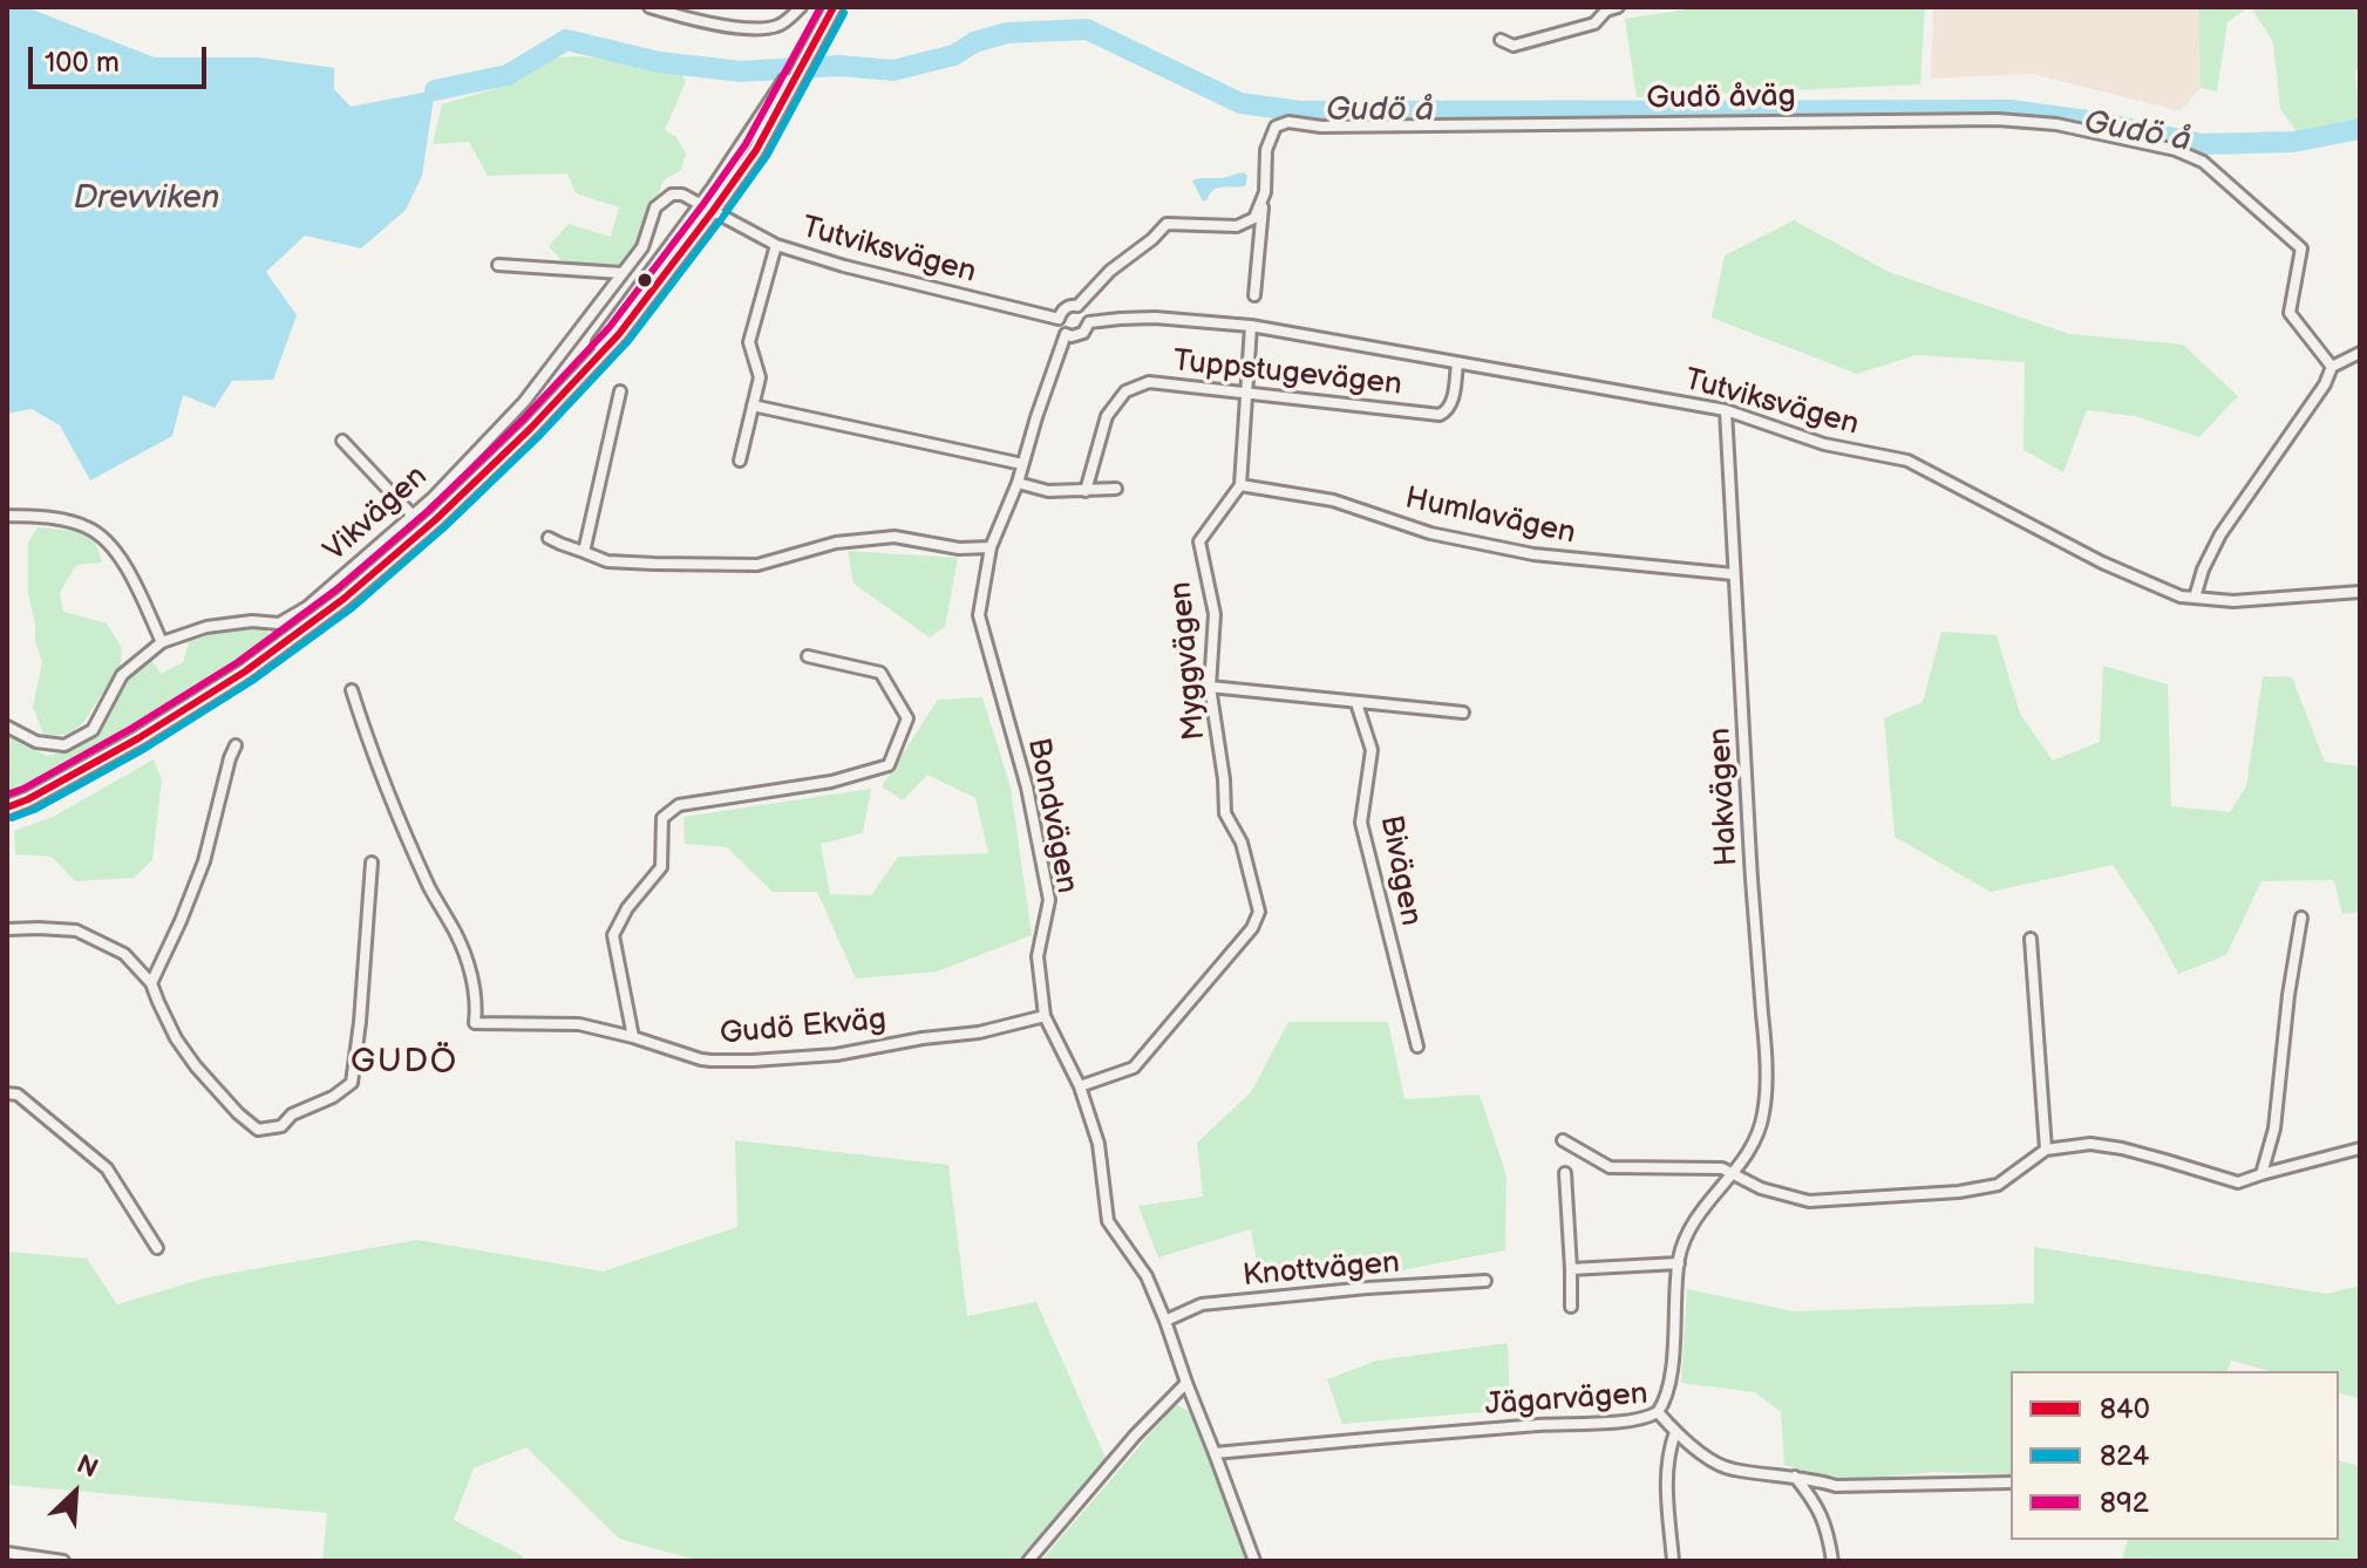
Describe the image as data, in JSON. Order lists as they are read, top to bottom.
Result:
{
  "streets": {
    "street": [
      "Gudö åväg",
      "Tutviksvägen",
      "Tuppstugevägen",
      "Vikvägen",
      "Humlavägen",
      "Myggvägen",
      "Hakvägen",
      "Bondvägen",
      "Bivägen",
      "Gudö Ekväg",
      "Knottvägen",
      "Jägarvägen"
    ]
  },
  "crossings": [
    ["Tutviksvägen", "Tuppstugevägen"],
    ["Tutviksvägen", "Vikvägen"],
    ["Tutviksvägen", "Hakvägen"],
    ["Tutviksvägen", "Bondvägen"],
    ["Humlavägen", "Myggvägen"],
    ["Humlavägen", "Hakvägen"],
    ["Myggvägen", "Bondvägen"],
    ["Hakvägen", "Jägarvägen"],
    ["Bondvägen", "Gudö Ekväg"],
    ["Bondvägen", "Knottvägen"],
    ["Bondvägen", "Jägarvägen"]
  ],
  "districts": ["GUDÖ"],
  "water": ["Gudö å", "Drevviken"],
  "lines": ["transit line 840", "transit line 892", "transit line 824"],
  "legend": ["840", "824", "892"],
  "scale_bar": "100 m",
  "north": "top right"
}
